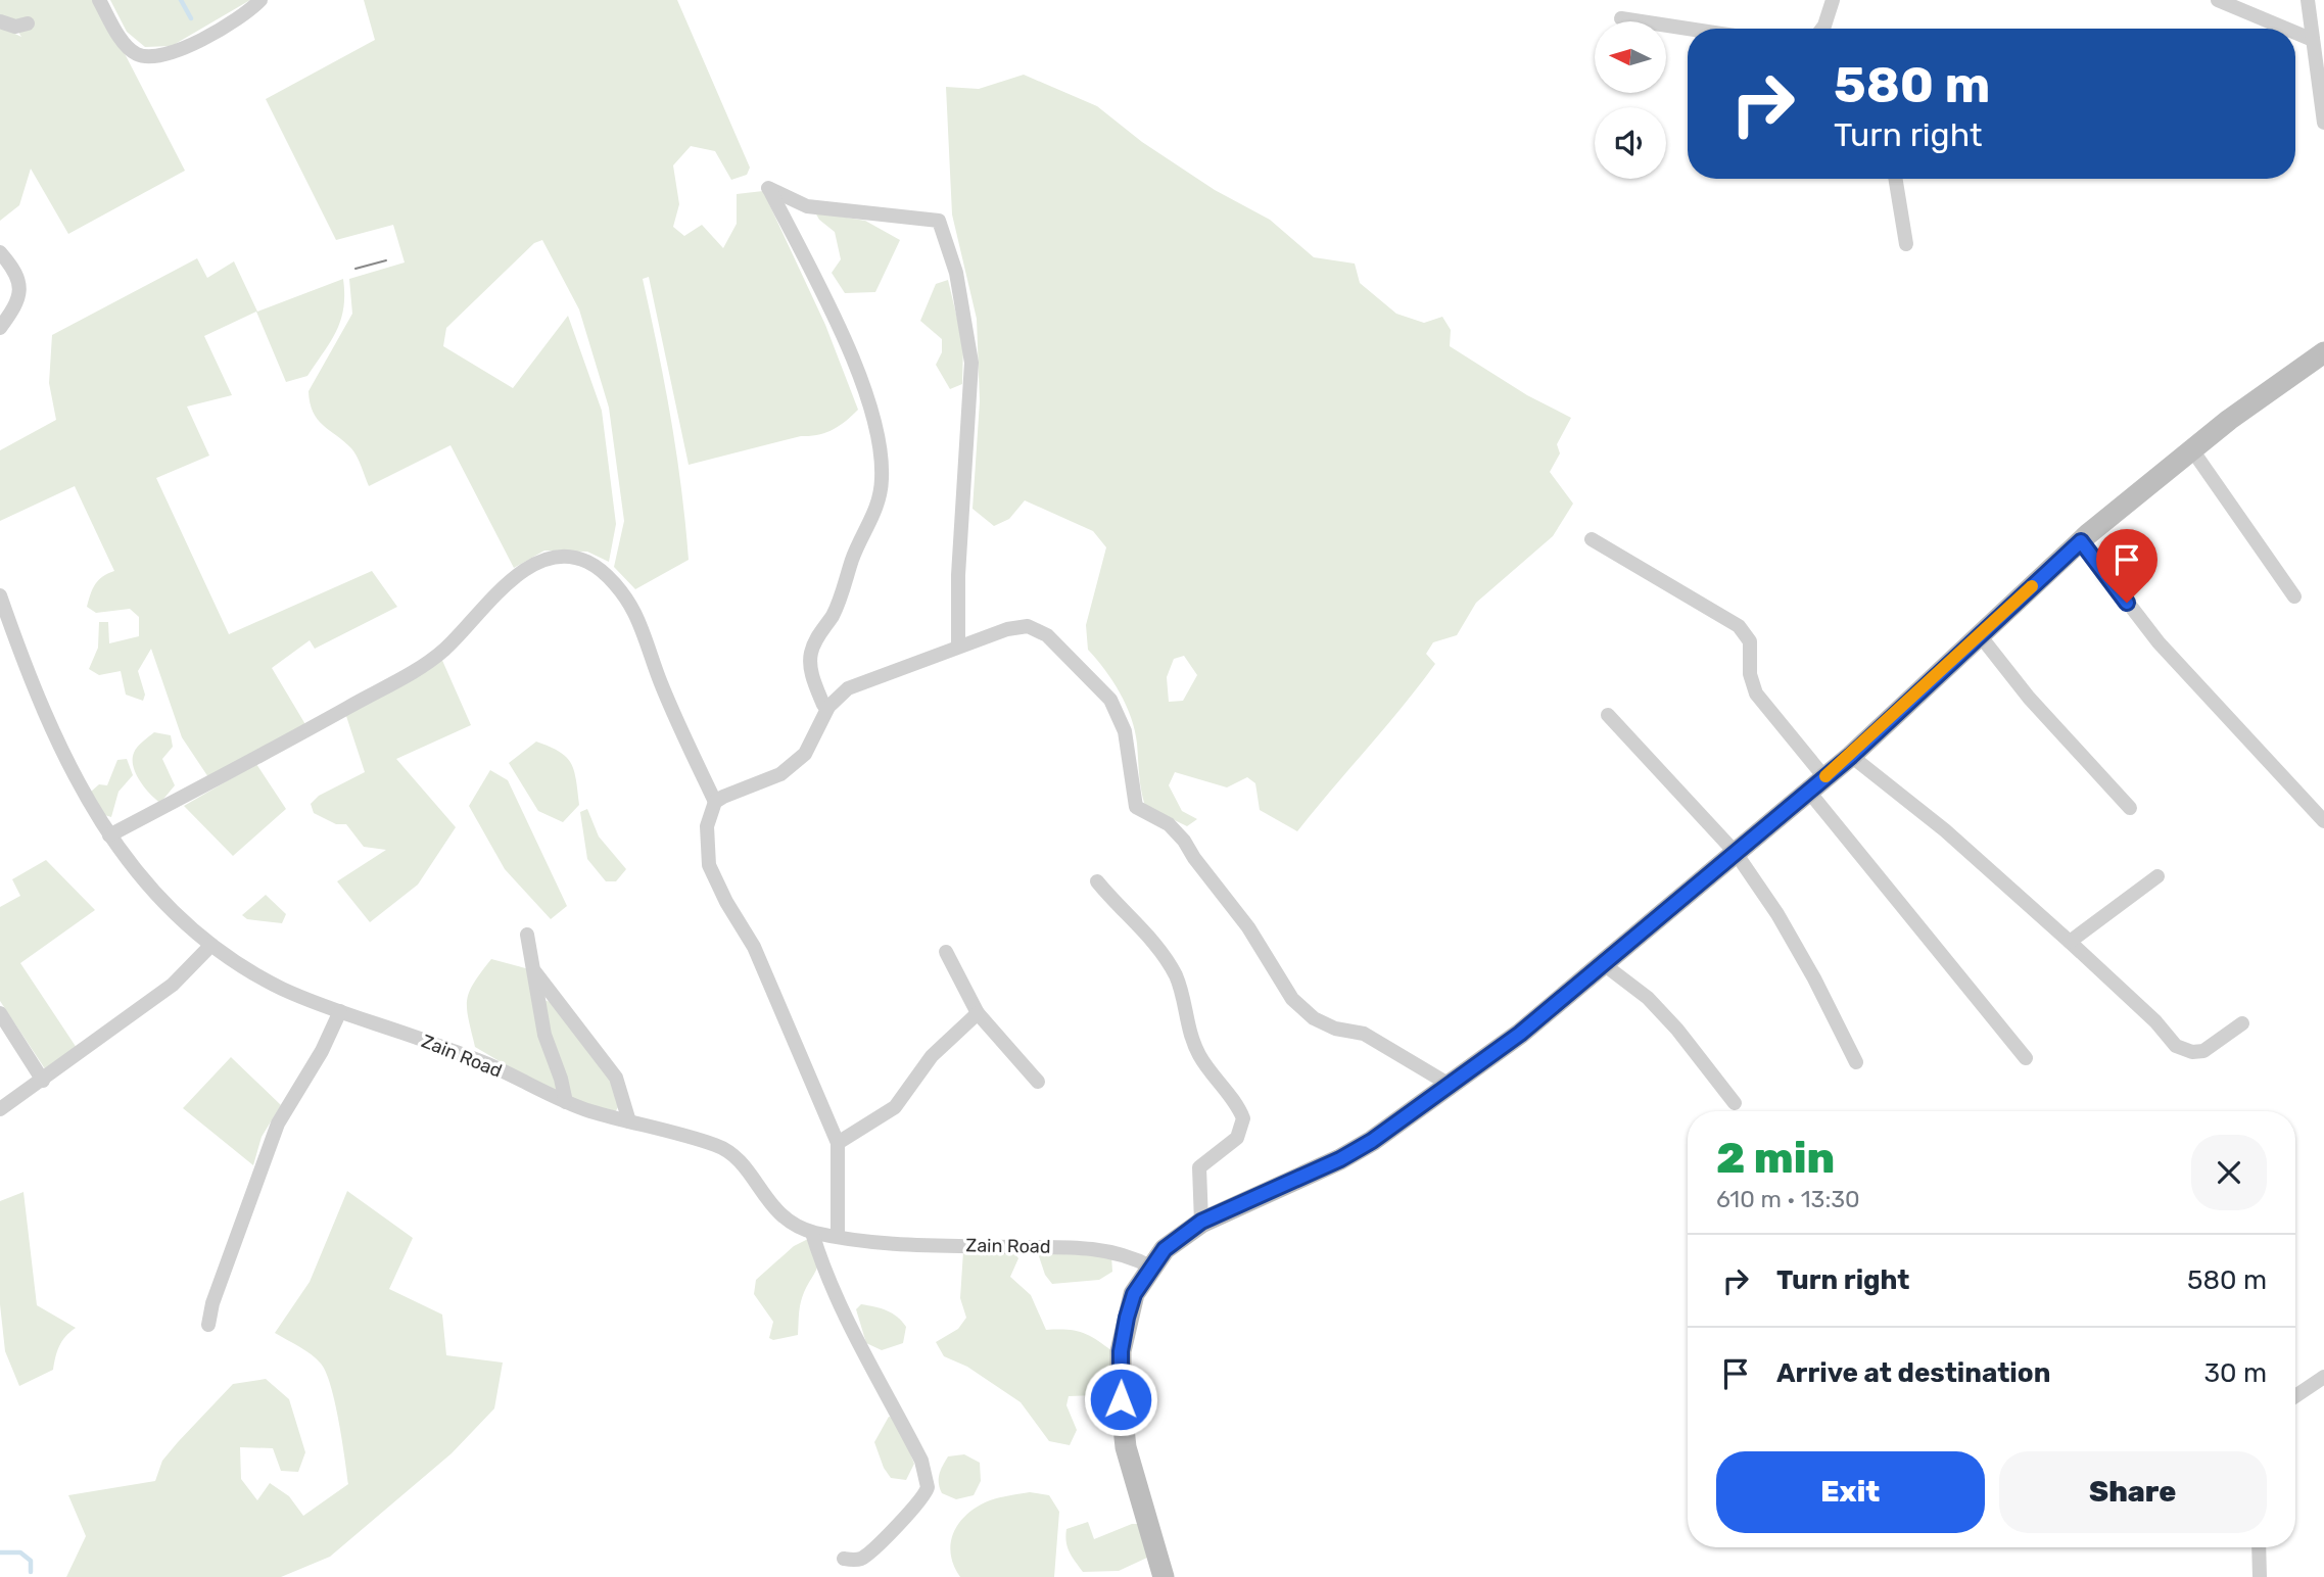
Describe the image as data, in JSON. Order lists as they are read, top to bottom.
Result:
{
  "streets": {
    "street": ["Zain Road"]
  },
  "north": "left",
  "page": {
    "turn": ["580 m", "Turn right"],
    "heading": ["2 min", "610 m · 13:30"],
    "list": [
      {
        "name": "Turn right",
        "value": "580 m"
      },
      {
        "name": "Arrive at destination",
        "value": "30 m"
      }
    ],
    "buttons": ["Exit", "Share"]
  }
}
